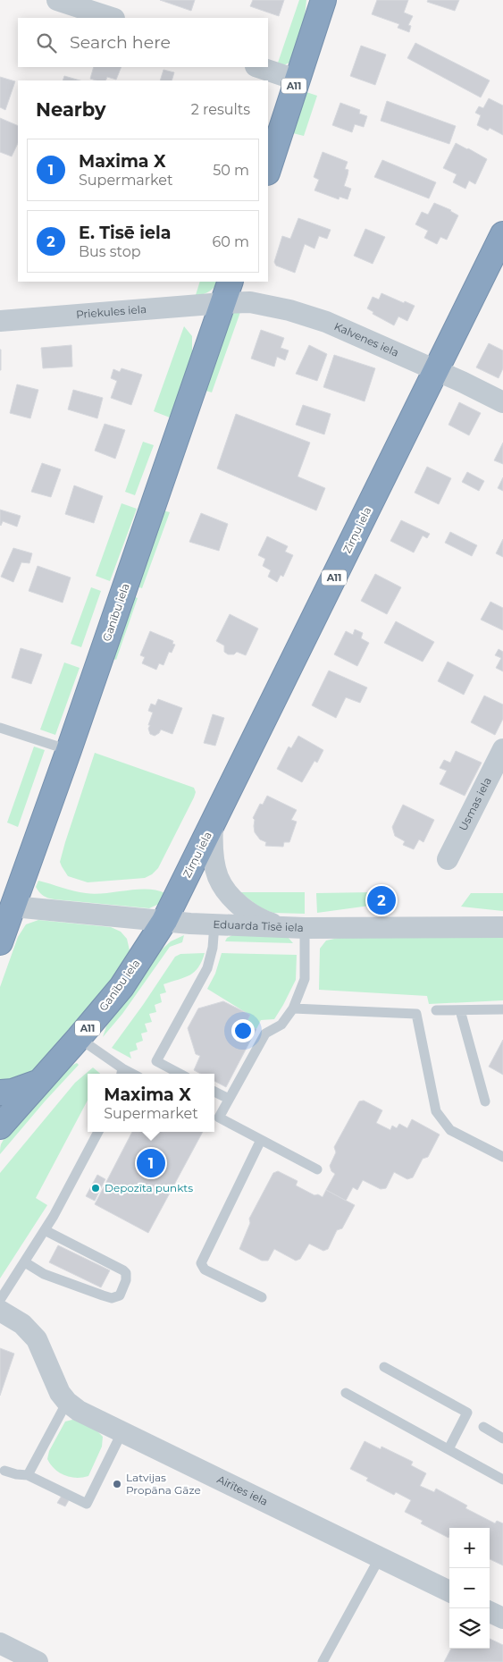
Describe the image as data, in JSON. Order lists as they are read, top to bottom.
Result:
{
  "streets": {
    "highway": ["A11", "Zirņu iela", "Ganību iela"],
    "street": [
      "Priekules iela",
      "Kalvenes iela",
      "Usmas iela",
      "Eduarda Tisē iela",
      "Airītes iela"
    ]
  },
  "crossings": [
    ["Priekules iela", "Kalvenes iela"],
    ["Priekules iela", "Ganību iela"],
    ["Kalvenes iela", "Zirņu iela"],
    ["Kalvenes iela", "Ganību iela"],
    ["Zirņu iela", "Ganību iela"],
    ["Zirņu iela", "Eduarda Tisē iela"],
    ["Ganību iela", "Eduarda Tisē iela"]
  ],
  "places": ["Depozīta punkts", "Latvijas Propāna Gāze"],
  "page": {
    "search": "Search here",
    "heading": ["Nearby", "2 results"],
    "list": [
      {
        "mark": "1",
        "name": "Maxima X",
        "note": "Supermarket",
        "value": "50 m"
      },
      {
        "mark": "2",
        "name": "E. Tisē iela",
        "note": "Bus stop",
        "value": "60 m"
      }
    ],
    "pins": ["2", "1"],
    "popup": ["Maxima X", "Supermarket"],
    "map_buttons": ["+", "−"]
  }
}
